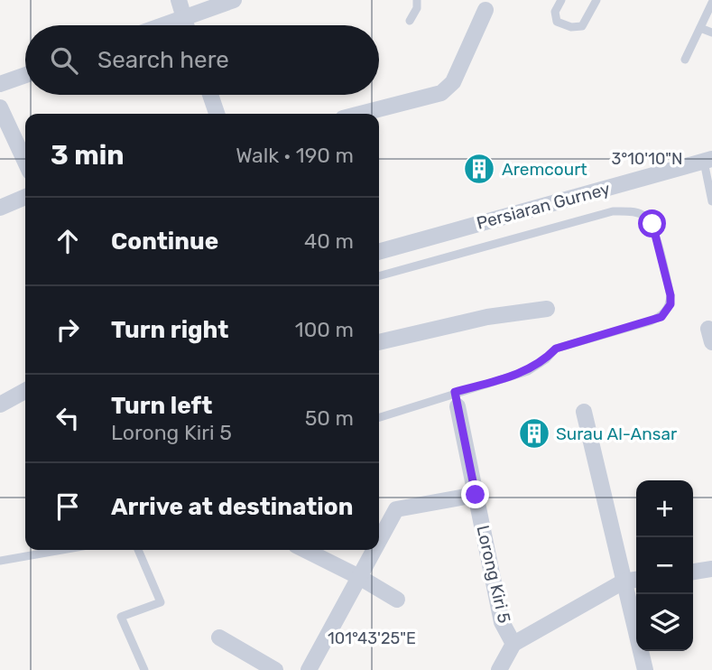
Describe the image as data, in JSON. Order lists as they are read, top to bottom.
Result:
{
  "streets": {
    "street": ["Persiaran Gurney", "Lorong Kiri 5"]
  },
  "places": {
    "building": ["Aremcourt", "Surau Al-Ansar"]
  },
  "page": {
    "search": "Search here",
    "heading": ["3 min", "Walk · 190 m"],
    "list": [
      ["Continue", "40 m"],
      ["Turn right", "100 m"],
      ["Turn left", "Lorong Kiri 5", "50 m"],
      "Arrive at destination"
    ],
    "map_buttons": ["+", "−"]
  },
  "coordinates": ["3°10'10\"N", "101°43'25\"E"]
}
